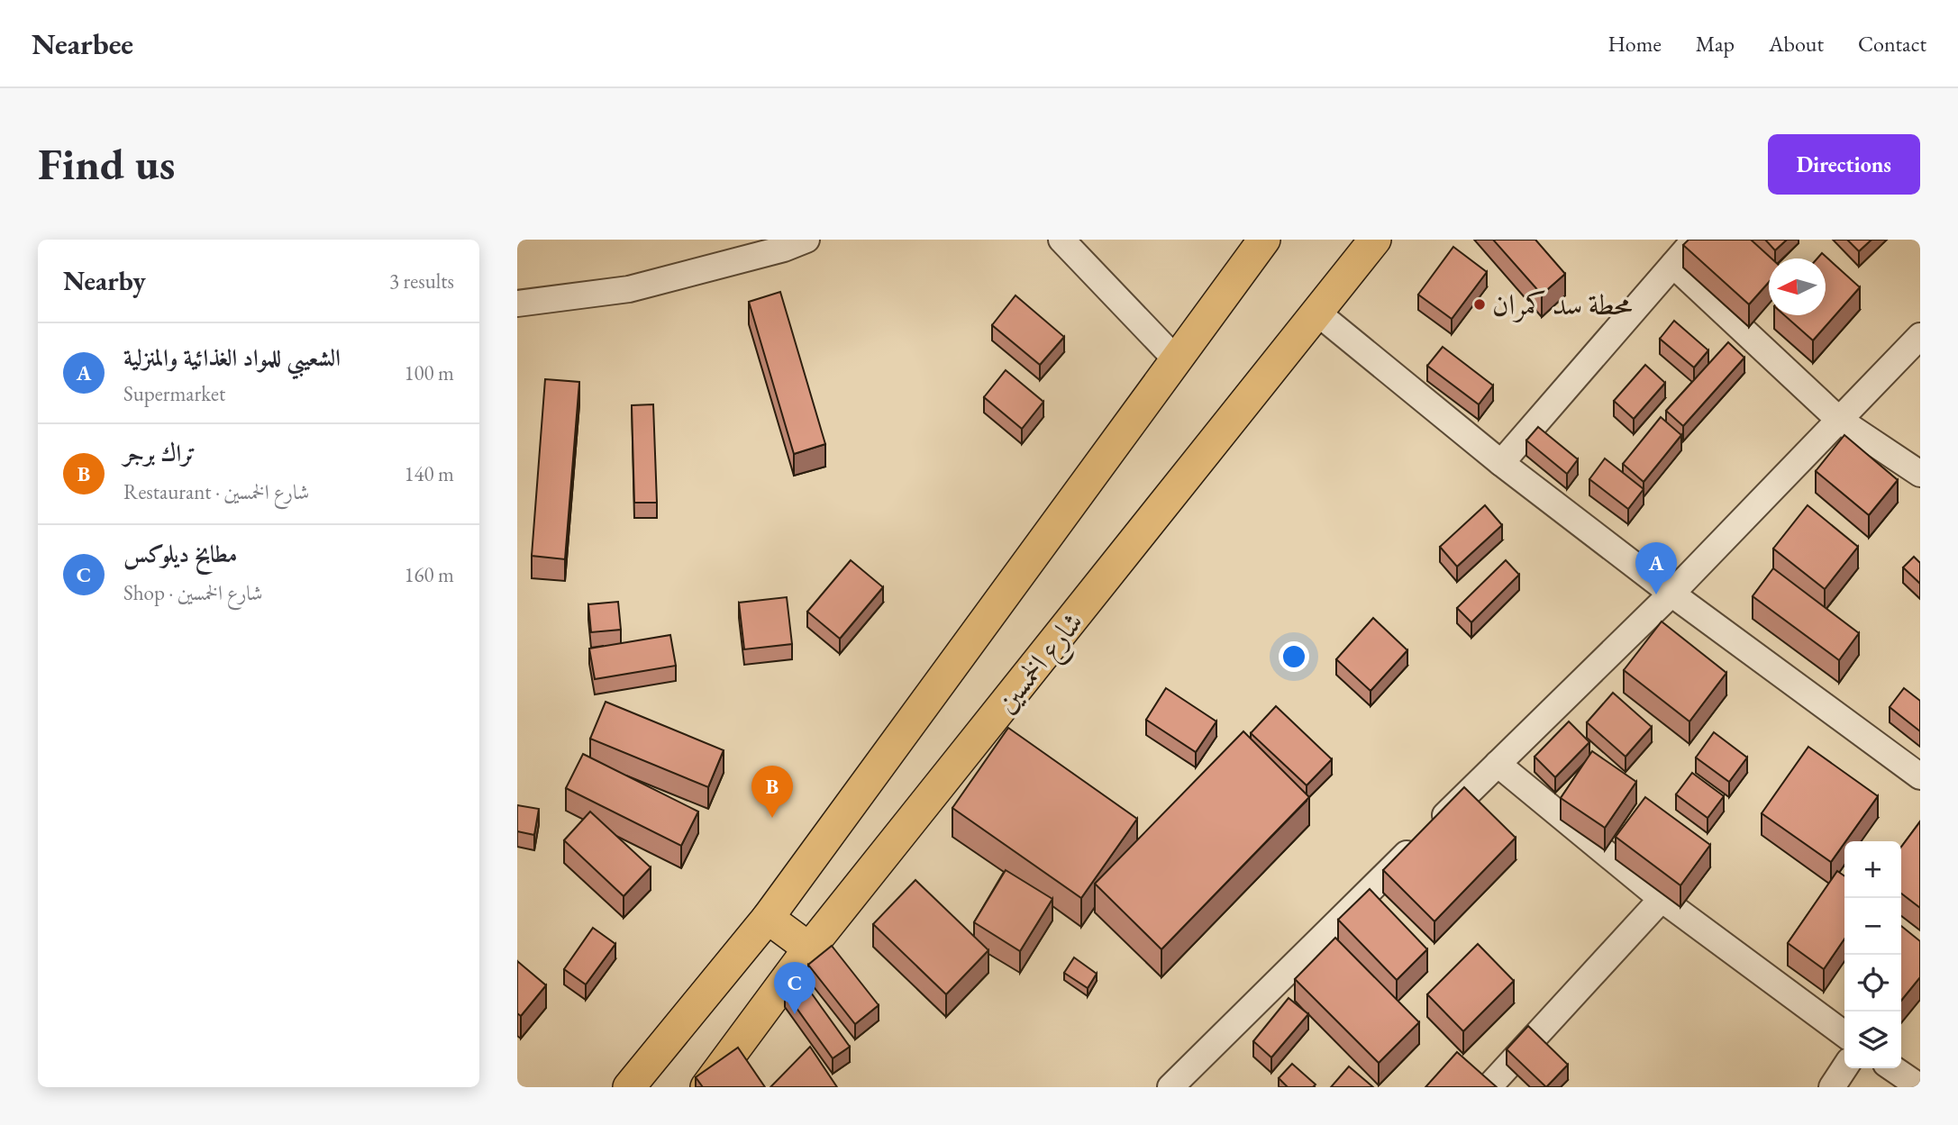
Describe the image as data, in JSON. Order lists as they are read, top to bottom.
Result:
{
  "streets": {
    "main road": ["شارع الخمسين"]
  },
  "places": ["محطة سد كمران"],
  "north": "left",
  "page": {
    "header": "Nearbee",
    "nav": [
      "Home",
      "Map",
      "About",
      "Contact"
    ],
    "buttons": "Directions",
    "title": "Find us",
    "heading": ["Nearby", "3 results"],
    "list": [
      {
        "mark": "A",
        "name": "الشعيبي للمواد الغذائية والمنزلية",
        "note": "Supermarket",
        "value": "100 m"
      },
      {
        "mark": "B",
        "name": "تراك برجر",
        "note": "Restaurant · شارع الخمسين",
        "value": "140 m"
      },
      {
        "mark": "C",
        "name": "مطابخ ديلوكس",
        "note": "Shop · شارع الخمسين",
        "value": "160 m"
      }
    ],
    "pins": ["A", "B", "C"],
    "map_buttons": ["+", "−"]
  }
}
